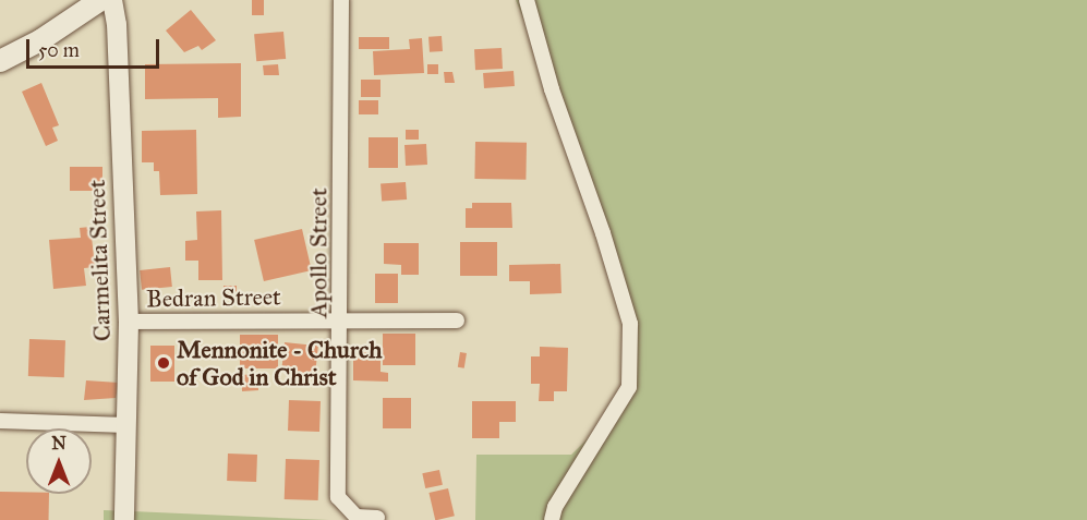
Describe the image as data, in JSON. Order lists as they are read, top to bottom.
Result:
{
  "streets": {
    "street": ["Apollo Street", "Carmelita Street", "Bedran Street"]
  },
  "crossings": [
    ["Apollo Street", "Bedran Street"],
    ["Carmelita Street", "Bedran Street"]
  ],
  "places": ["Mennonite - Church of God in Christ"],
  "scale_bar": "50 m",
  "north": "top"
}
